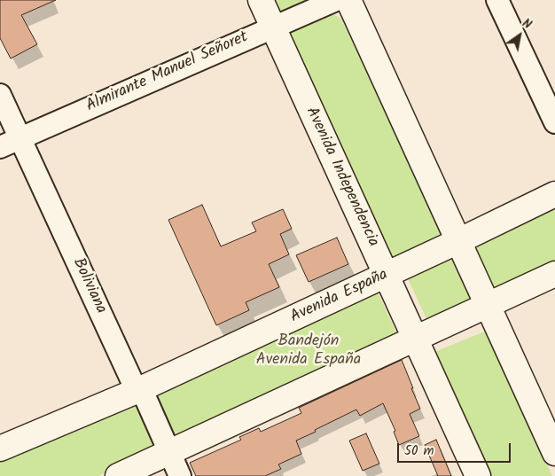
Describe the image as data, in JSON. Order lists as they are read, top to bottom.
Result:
{
  "streets": {
    "main road": ["Avenida Independencia", "Avenida España"],
    "street": ["Almirante Manuel Señoret", "Boliviana"]
  },
  "crossings": [
    ["Almirante Manuel Señoret", "Avenida Independencia"],
    ["Almirante Manuel Señoret", "Boliviana"],
    ["Avenida Independencia", "Avenida España"],
    ["Boliviana", "Avenida España"]
  ],
  "parks": ["Bandejón Avenida España"],
  "scale_bar": "50 m",
  "north": "top right"
}
